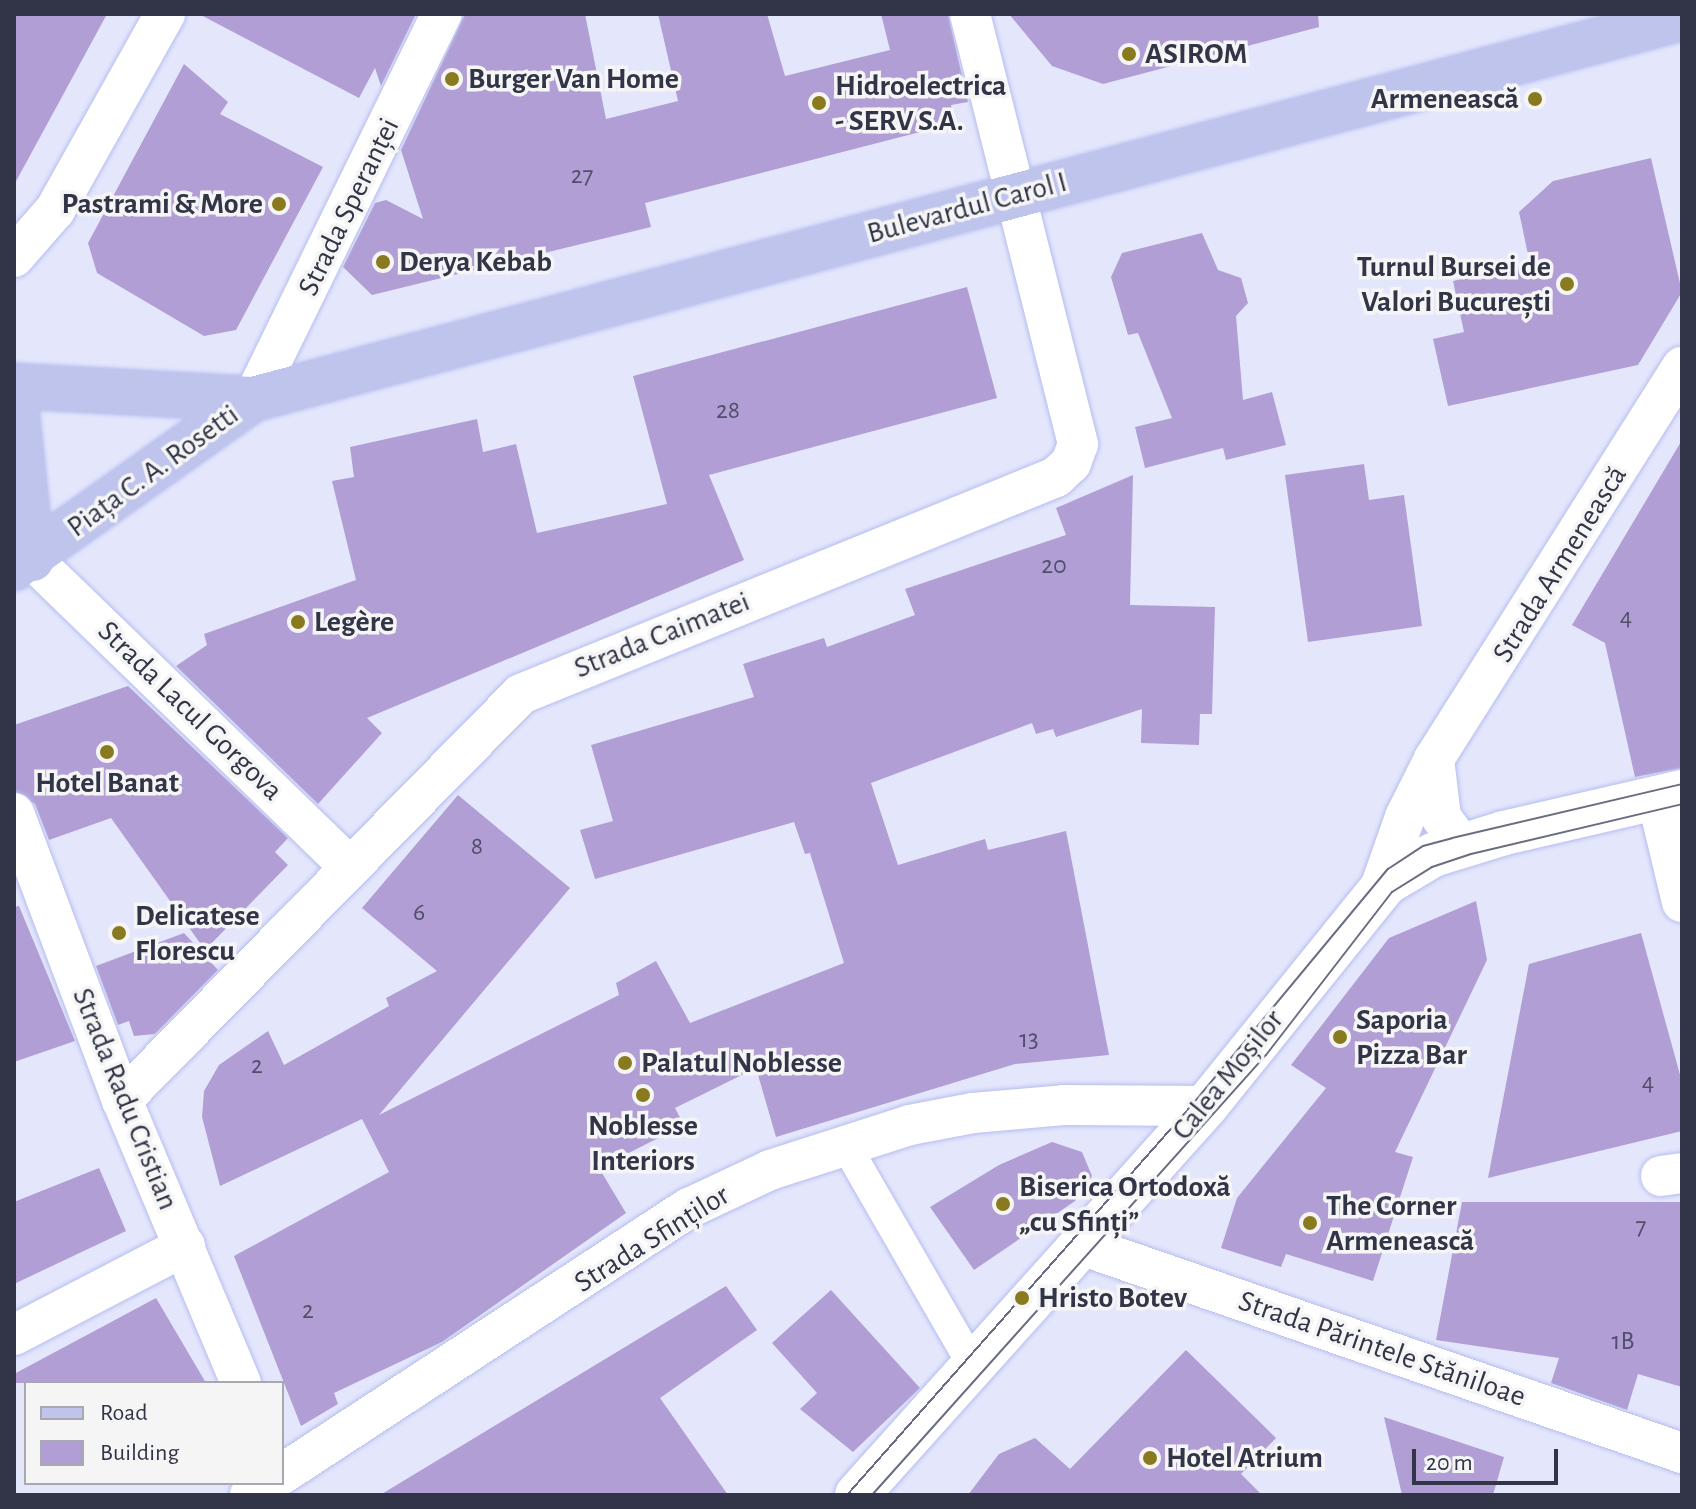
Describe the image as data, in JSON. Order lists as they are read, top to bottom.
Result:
{
  "streets": {
    "main road": ["Bulevardul Carol I", "Piața C. A. Rosetti"],
    "street": [
      "Strada Speranței",
      "Strada Armenească",
      "Strada Caimatei",
      "Strada Lacul Gorgova",
      "Calea Moșilor",
      "Strada Radu Cristian",
      "Strada Sfinților",
      "Strada Părintele Stăniloae"
    ]
  },
  "crossings": [
    ["Strada Speranței", "Bulevardul Carol I"],
    ["Strada Speranței", "Piața C. A. Rosetti"],
    ["Bulevardul Carol I", "Piața C. A. Rosetti"],
    ["Bulevardul Carol I", "Strada Caimatei"],
    ["Piața C. A. Rosetti", "Strada Lacul Gorgova"],
    ["Strada Armenească", "Calea Moșilor"],
    ["Strada Caimatei", "Strada Lacul Gorgova"],
    ["Strada Caimatei", "Strada Radu Cristian"],
    ["Calea Moșilor", "Strada Sfinților"],
    ["Calea Moșilor", "Strada Părintele Stăniloae"]
  ],
  "places": [
    "ASIROM",
    "Burger Van Home",
    "Armenească",
    "Hidroelectrica - SERV S.A.",
    "Pastrami & More",
    "Derya Kebab",
    "Turnul Bursei de Valori București",
    "Legère",
    "Hotel Banat",
    "Delicatese Florescu",
    "Saporia Pizza Bar",
    "Palatul Noblesse",
    "Noblesse Interiors",
    "Biserica Ortodoxă „cu Sfinți”",
    "The Corner Armenească",
    "Hristo Botev",
    "Hotel Atrium"
  ],
  "house_numbers": [
    "27",
    "28",
    "20",
    "4",
    "8",
    "6",
    "13",
    "2",
    "4",
    "7",
    "2",
    "1B"
  ],
  "legend": ["Road", "Building"],
  "scale_bar": "20 m"
}
